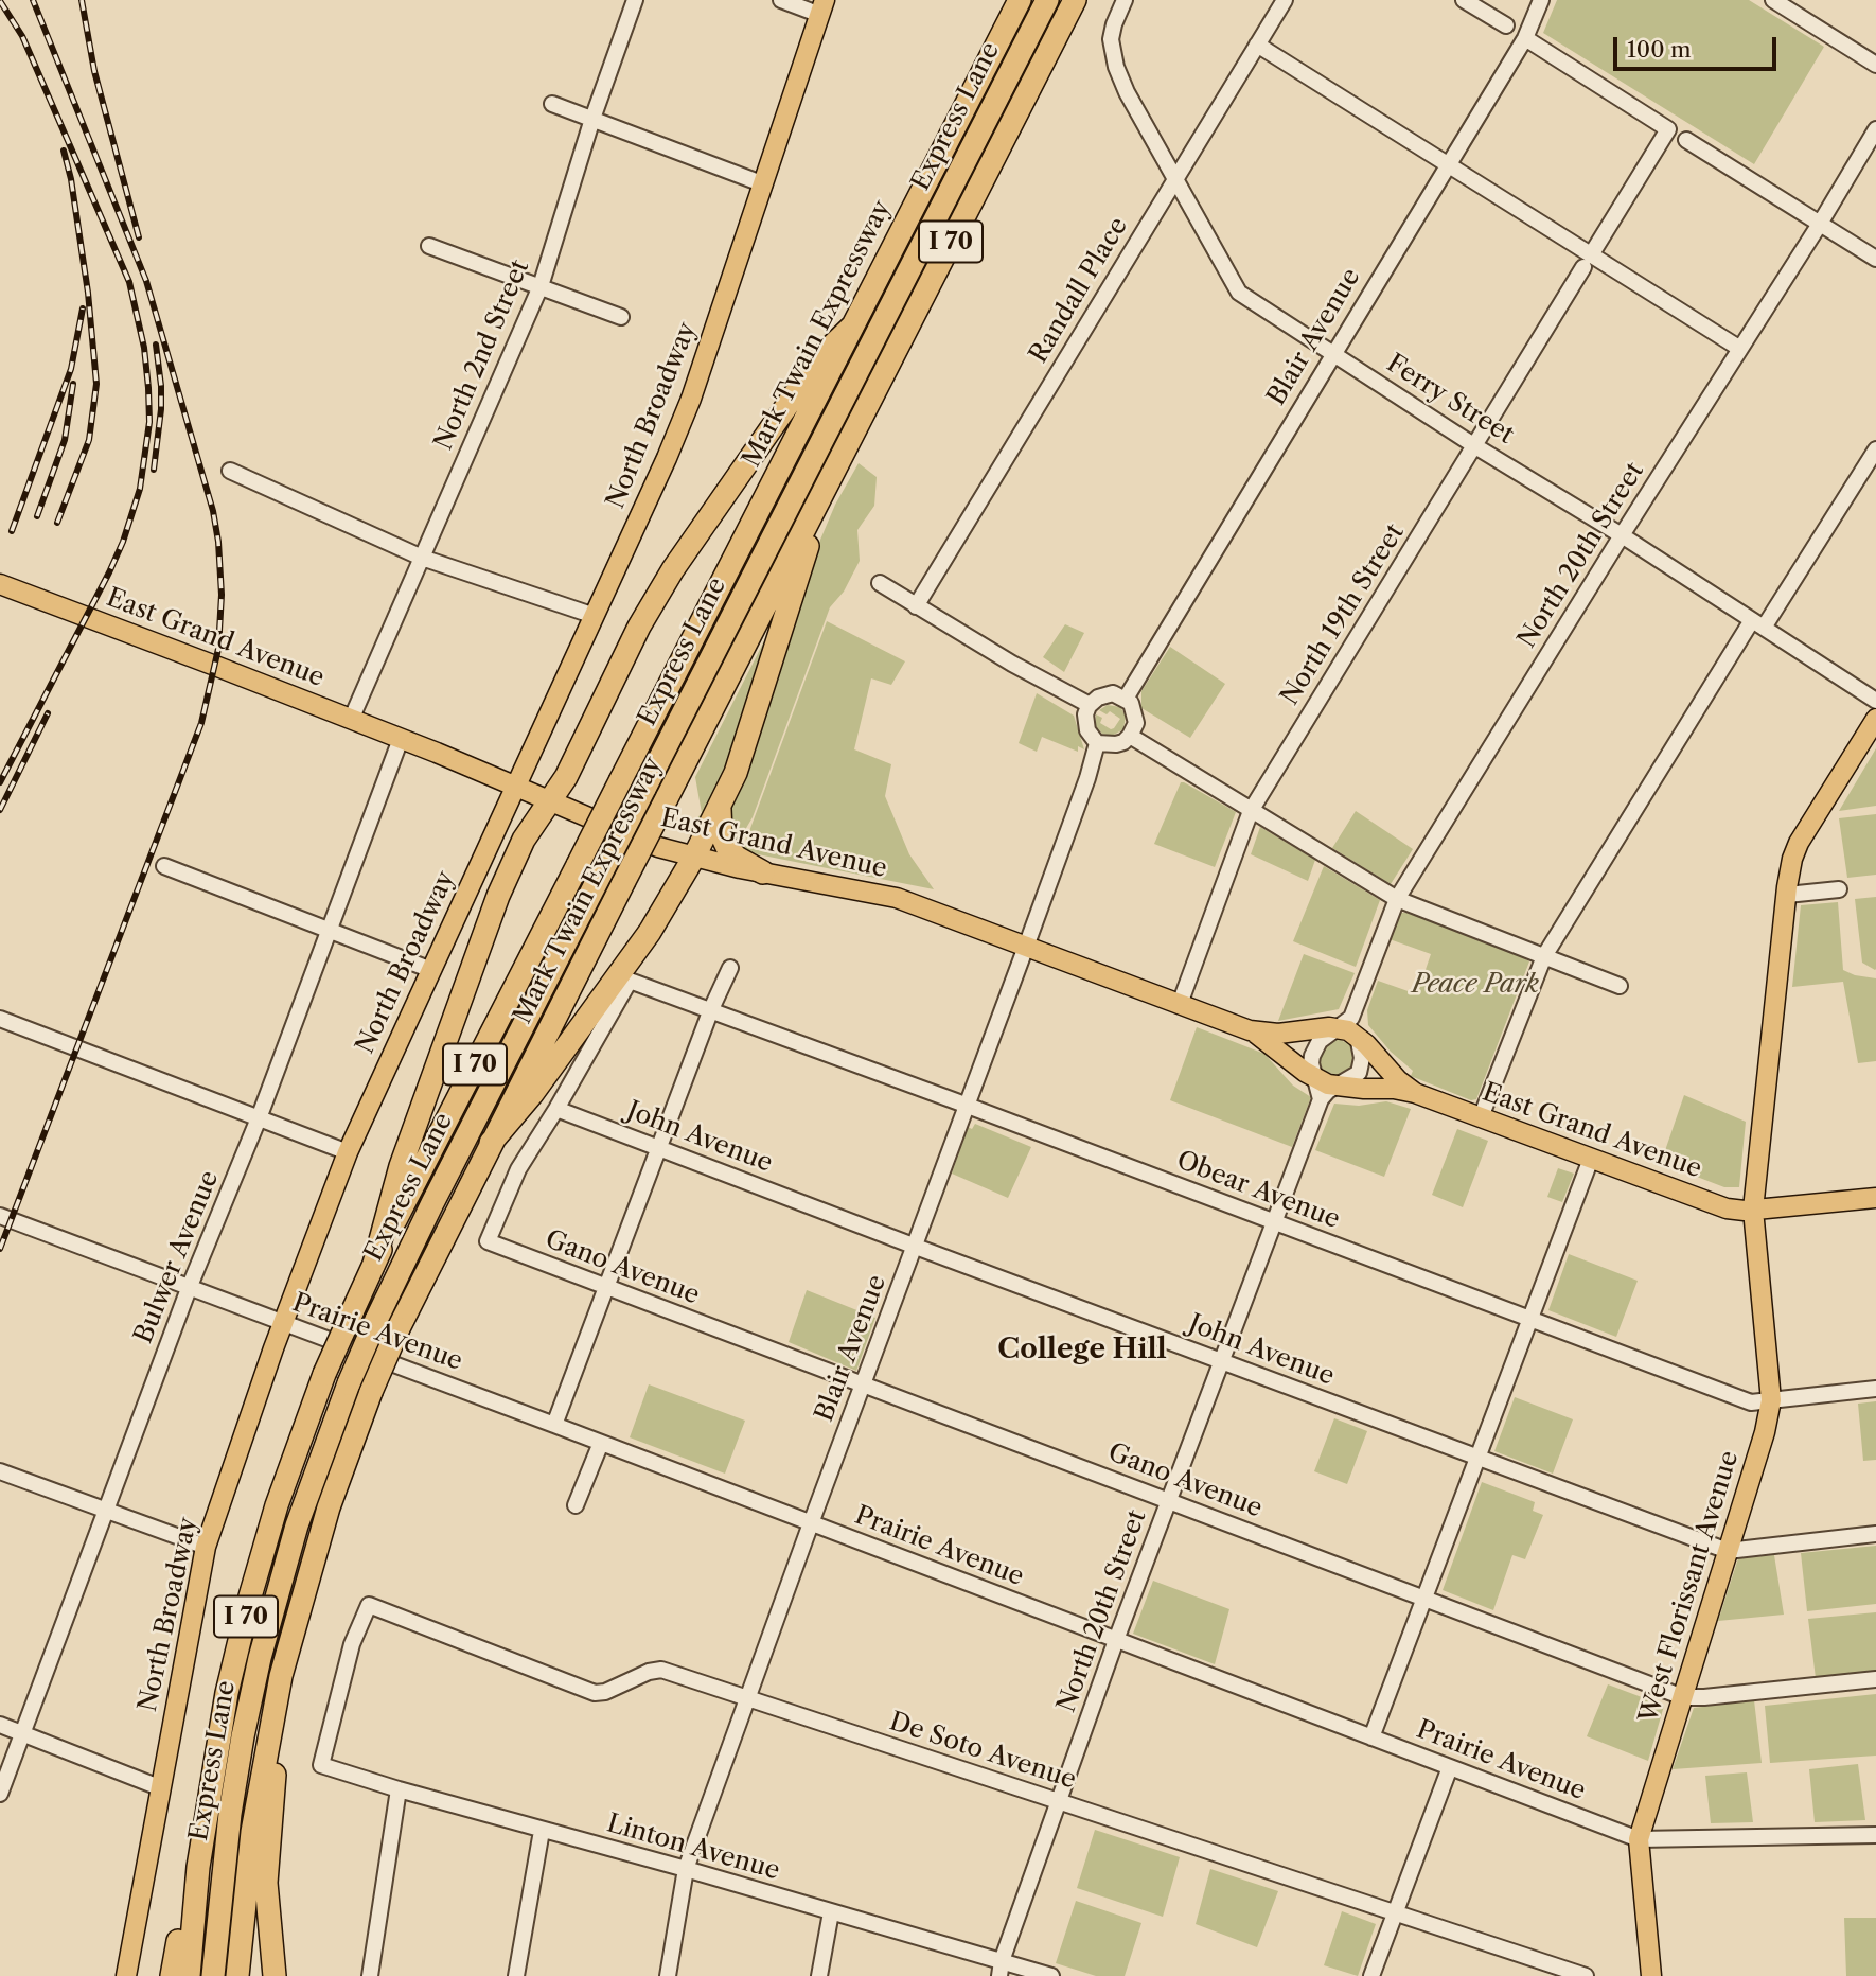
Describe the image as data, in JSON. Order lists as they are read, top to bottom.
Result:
{
  "streets": {
    "highway": ["Express Lane", "I 70", "Mark Twain Expressway"],
    "main road": ["North Broadway", "East Grand Avenue", "West Florissant Avenue"],
    "street": [
      "Randall Place",
      "Blair Avenue",
      "North 2nd Street",
      "Ferry Street",
      "North 20th Street",
      "North 19th Street",
      "John Avenue",
      "Obear Avenue",
      "Bulwer Avenue",
      "Gano Avenue",
      "Prairie Avenue",
      "De Soto Avenue",
      "Linton Avenue"
    ]
  },
  "crossings": [
    ["Randall Place", "Ferry Street"],
    ["Blair Avenue", "Ferry Street"],
    ["Blair Avenue", "North 19th Street"],
    ["Blair Avenue", "East Grand Avenue"],
    ["Blair Avenue", "John Avenue"],
    ["Blair Avenue", "Obear Avenue"],
    ["Blair Avenue", "Gano Avenue"],
    ["Blair Avenue", "Prairie Avenue"],
    ["Blair Avenue", "De Soto Avenue"],
    ["Blair Avenue", "Linton Avenue"],
    ["North 2nd Street", "East Grand Avenue"],
    ["Ferry Street", "North 20th Street"],
    ["Ferry Street", "North 19th Street"],
    ["North Broadway", "East Grand Avenue"],
    ["North Broadway", "Prairie Avenue"],
    ["North 20th Street", "East Grand Avenue"],
    ["North 20th Street", "John Avenue"],
    ["North 20th Street", "Obear Avenue"],
    ["North 20th Street", "Gano Avenue"],
    ["North 20th Street", "Prairie Avenue"],
    ["North 20th Street", "De Soto Avenue"],
    ["North 20th Street", "Linton Avenue"],
    ["North 19th Street", "East Grand Avenue"],
    ["East Grand Avenue", "Bulwer Avenue"],
    ["East Grand Avenue", "West Florissant Avenue"],
    ["John Avenue", "Obear Avenue"],
    ["John Avenue", "Gano Avenue"],
    ["John Avenue", "West Florissant Avenue"],
    ["Obear Avenue", "Gano Avenue"],
    ["Obear Avenue", "West Florissant Avenue"],
    ["Bulwer Avenue", "Prairie Avenue"],
    ["Gano Avenue", "West Florissant Avenue"],
    ["Prairie Avenue", "West Florissant Avenue"],
    ["De Soto Avenue", "Linton Avenue"]
  ],
  "districts": ["College Hill"],
  "parks": ["Peace Park"],
  "scale_bar": "100 m"
}
